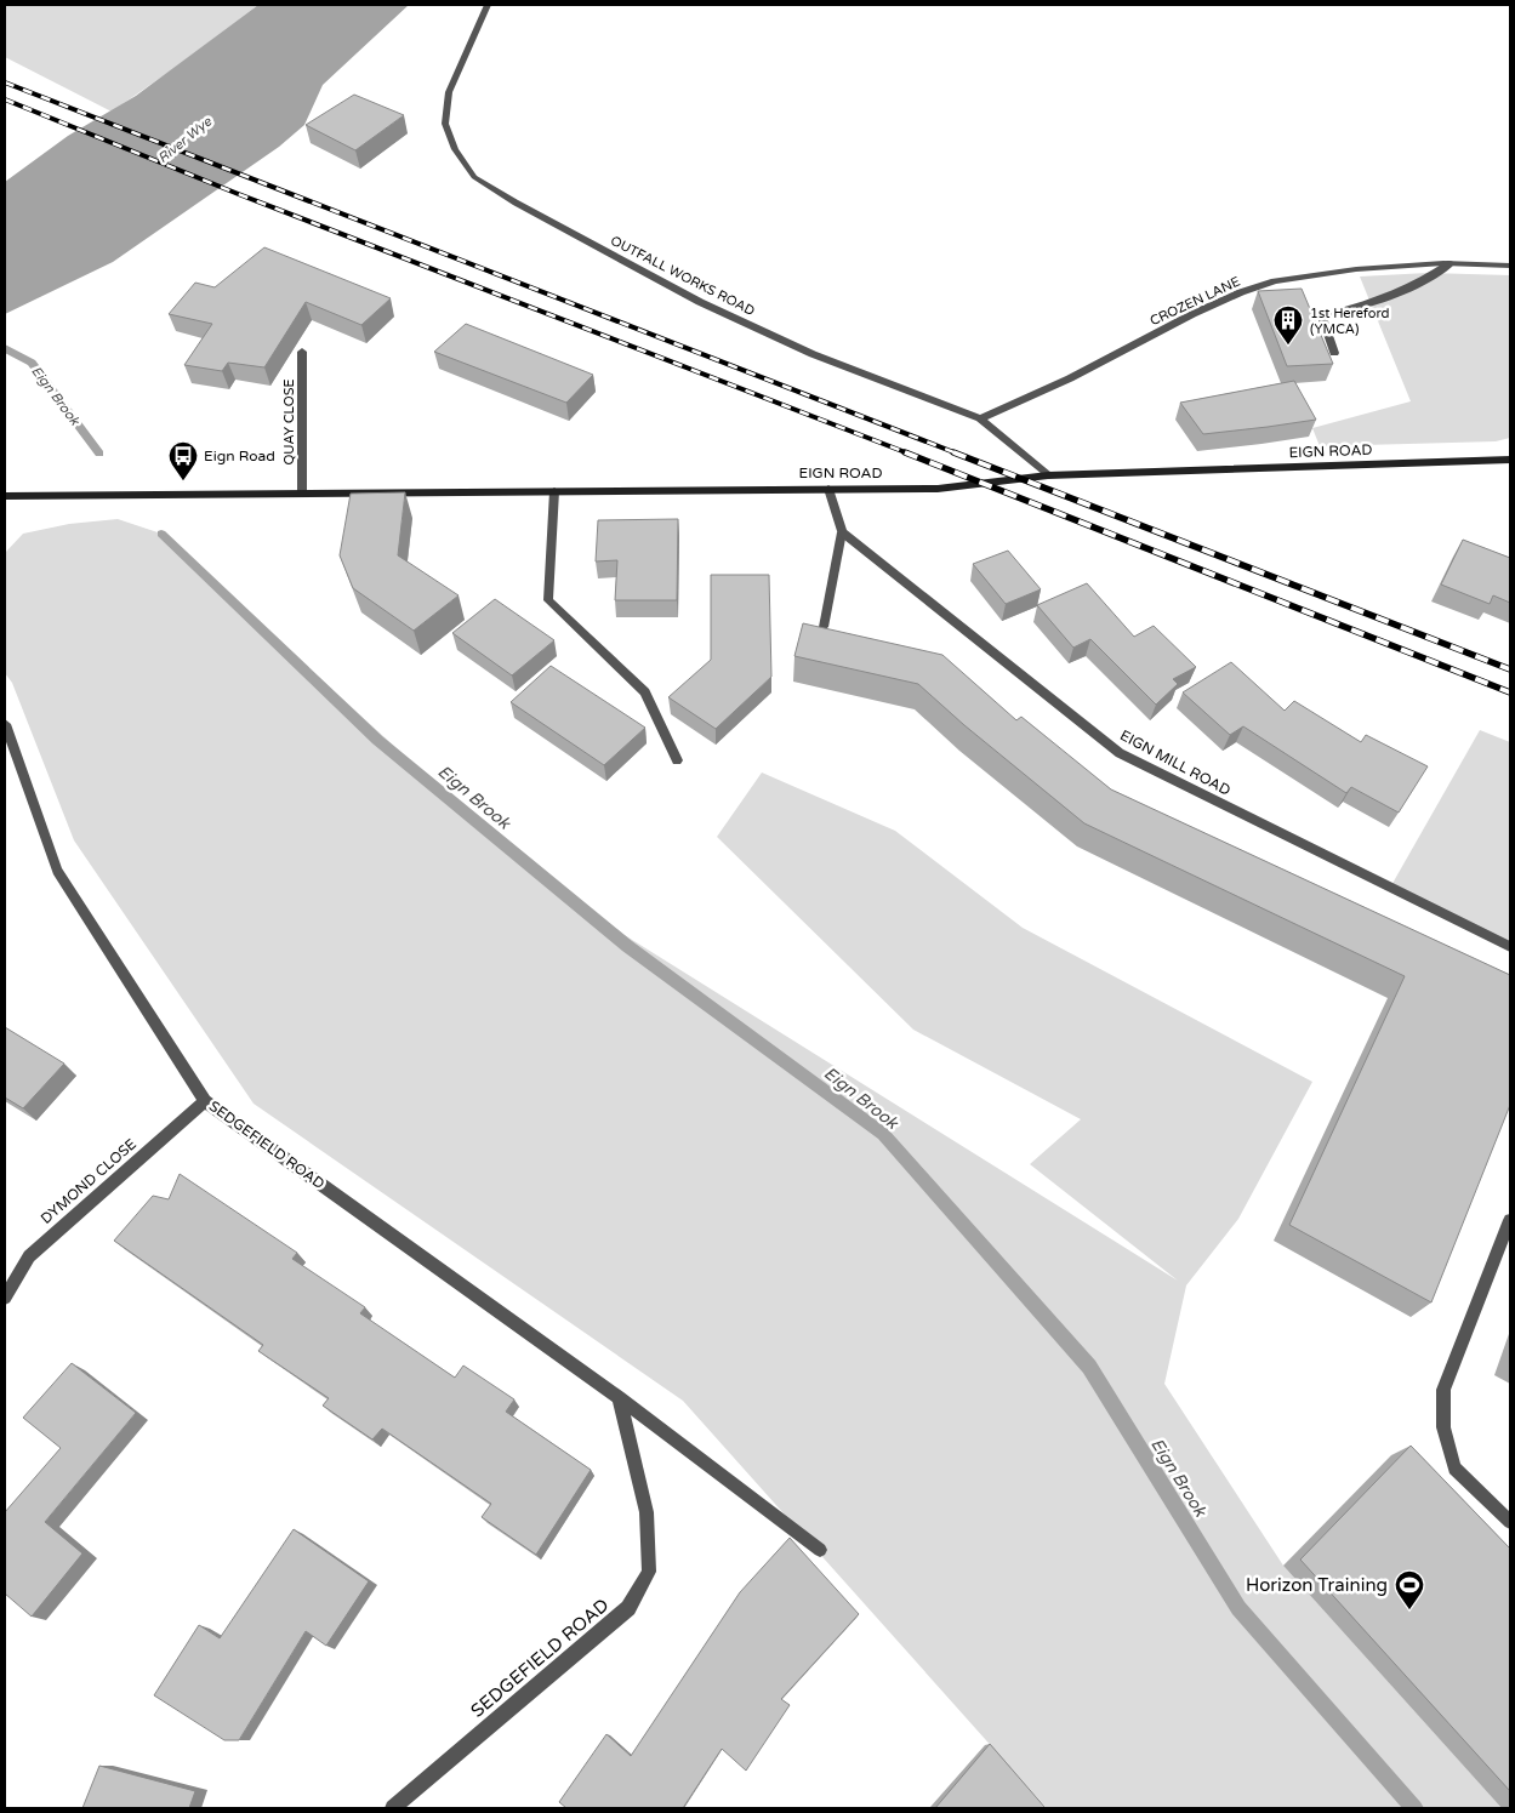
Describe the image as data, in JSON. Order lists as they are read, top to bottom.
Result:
{
  "streets": {
    "main road": ["EIGN ROAD"],
    "street": [
      "OUTFALL WORKS ROAD",
      "CROZEN LANE",
      "QUAY CLOSE",
      "EIGN MILL ROAD",
      "SEDGEFIELD ROAD",
      "DYMOND CLOSE"
    ]
  },
  "crossings": [
    ["OUTFALL WORKS ROAD", "CROZEN LANE"],
    ["OUTFALL WORKS ROAD", "EIGN ROAD"],
    ["QUAY CLOSE", "EIGN ROAD"],
    ["SEDGEFIELD ROAD", "DYMOND CLOSE"]
  ],
  "water": ["River Wye", "Eign Brook"],
  "places": {
    "building": ["1st Hereford (YMCA)"],
    "bus stop": ["Eign Road"],
    "sports": ["Horizon Training"]
  }
}
